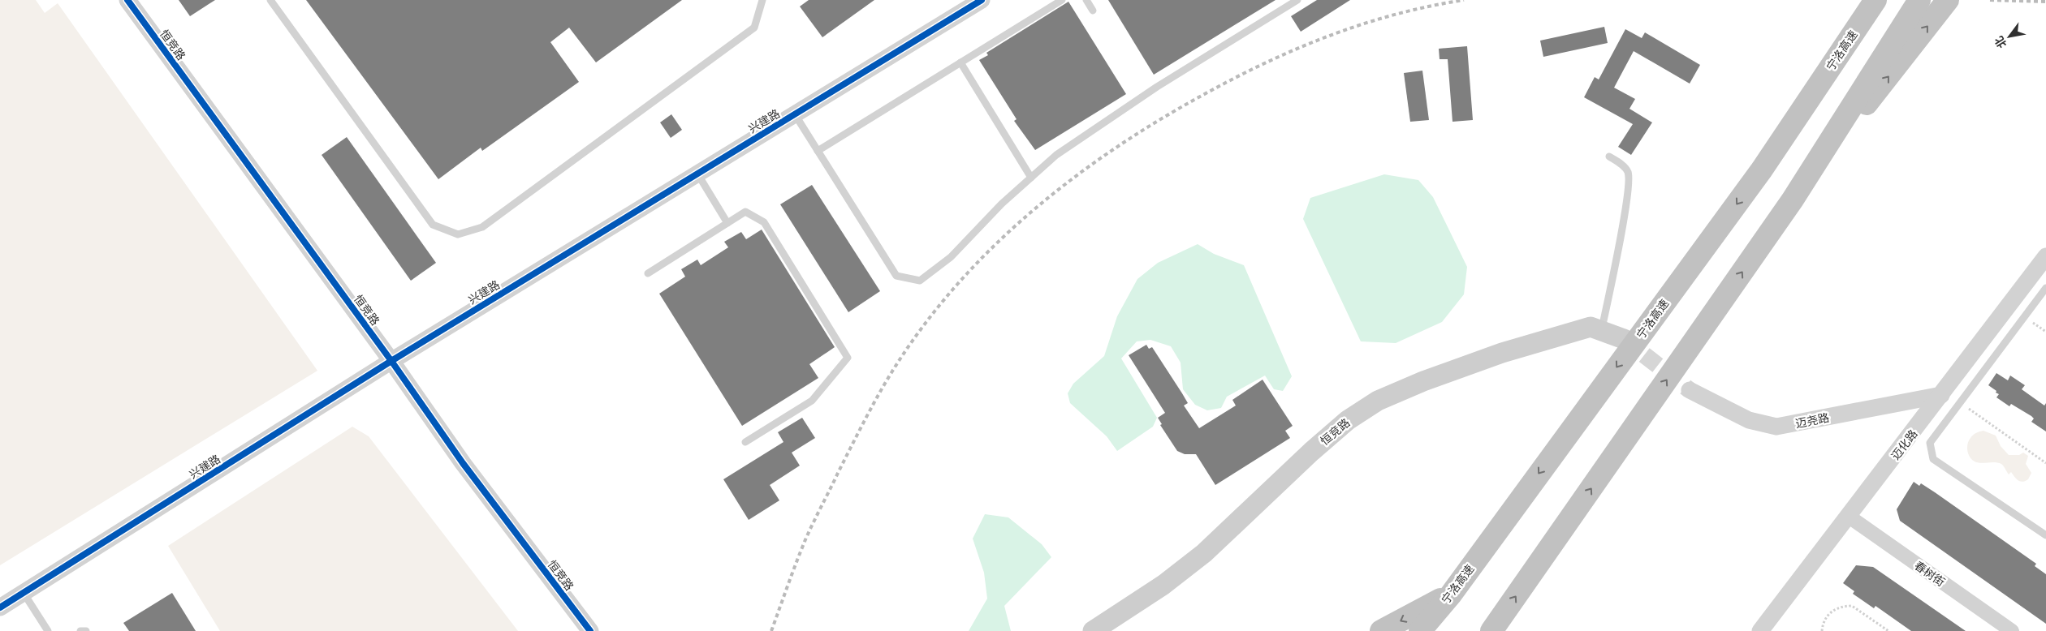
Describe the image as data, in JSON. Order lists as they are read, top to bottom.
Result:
{
  "streets": {
    "highway": ["宁洛高速"],
    "main road": ["恒竞路"],
    "street": [
      "兴建路",
      "迈尧路",
      "迈化路",
      "春树街"
    ]
  },
  "crossings": [
    ["恒竞路", "兴建路"],
    ["迈尧路", "迈化路"],
    ["迈化路", "春树街"]
  ],
  "north": "bottom left"
}
